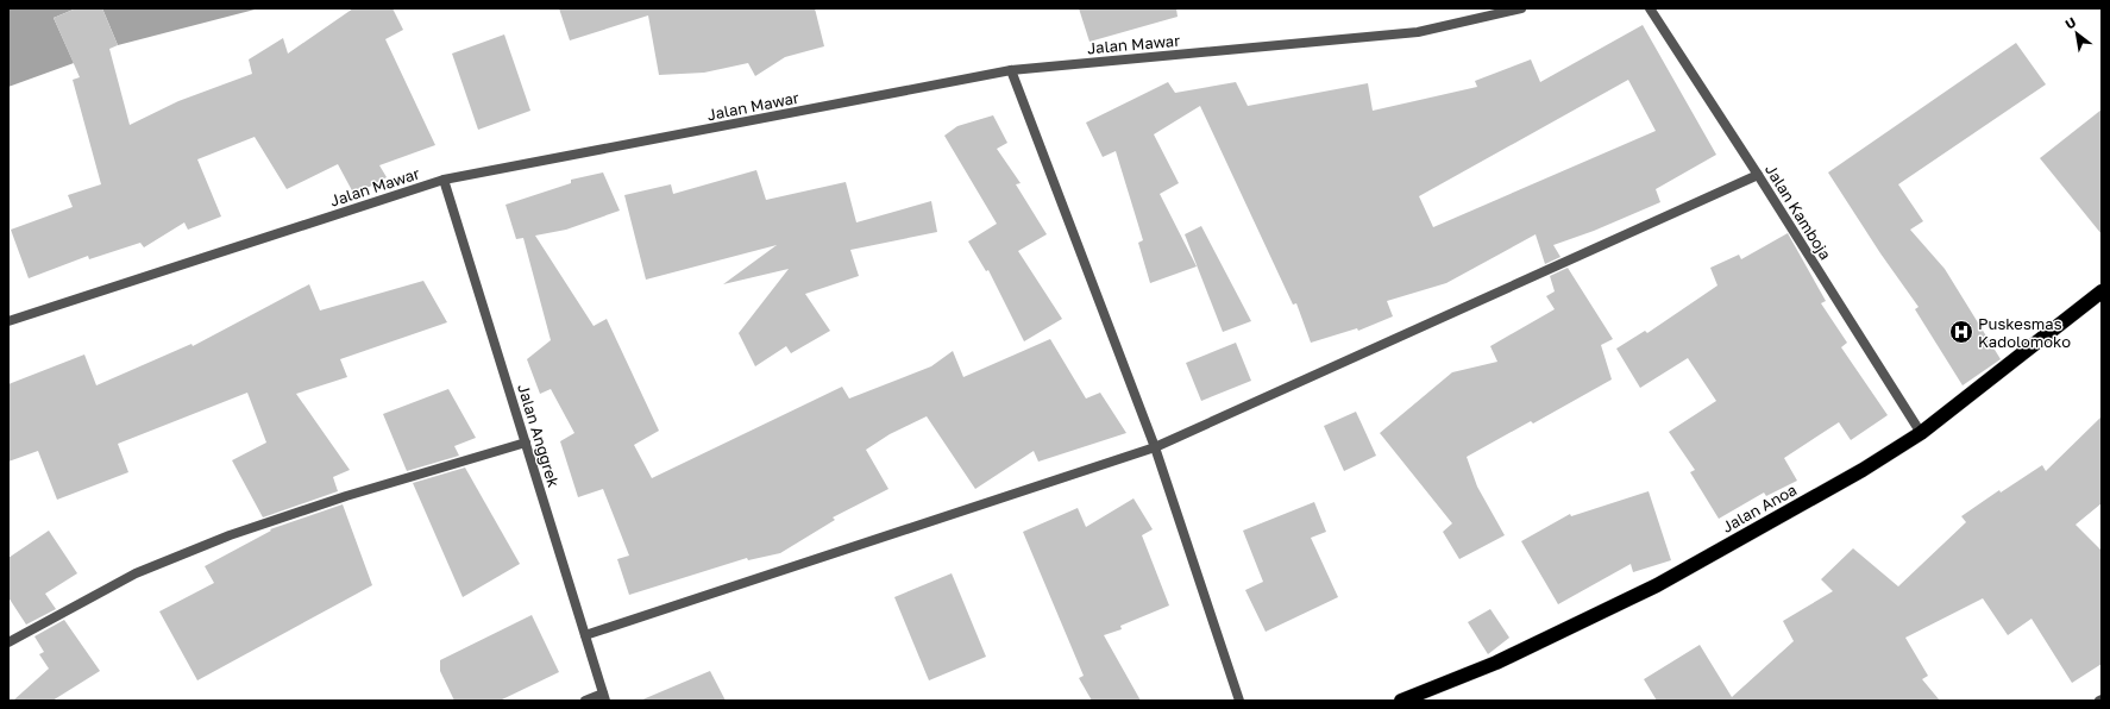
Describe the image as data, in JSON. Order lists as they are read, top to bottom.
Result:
{
  "streets": {
    "highway": ["Jalan Anoa"],
    "street": ["Jalan Mawar", "Jalan Kamboja", "Jalan Anggrek"]
  },
  "crossings": [
    ["Jalan Mawar", "Jalan Anggrek"],
    ["Jalan Kamboja", "Jalan Anoa"]
  ],
  "places": {
    "hospital": ["Puskesmas Kadolomoko"]
  },
  "north": "top left"
}
